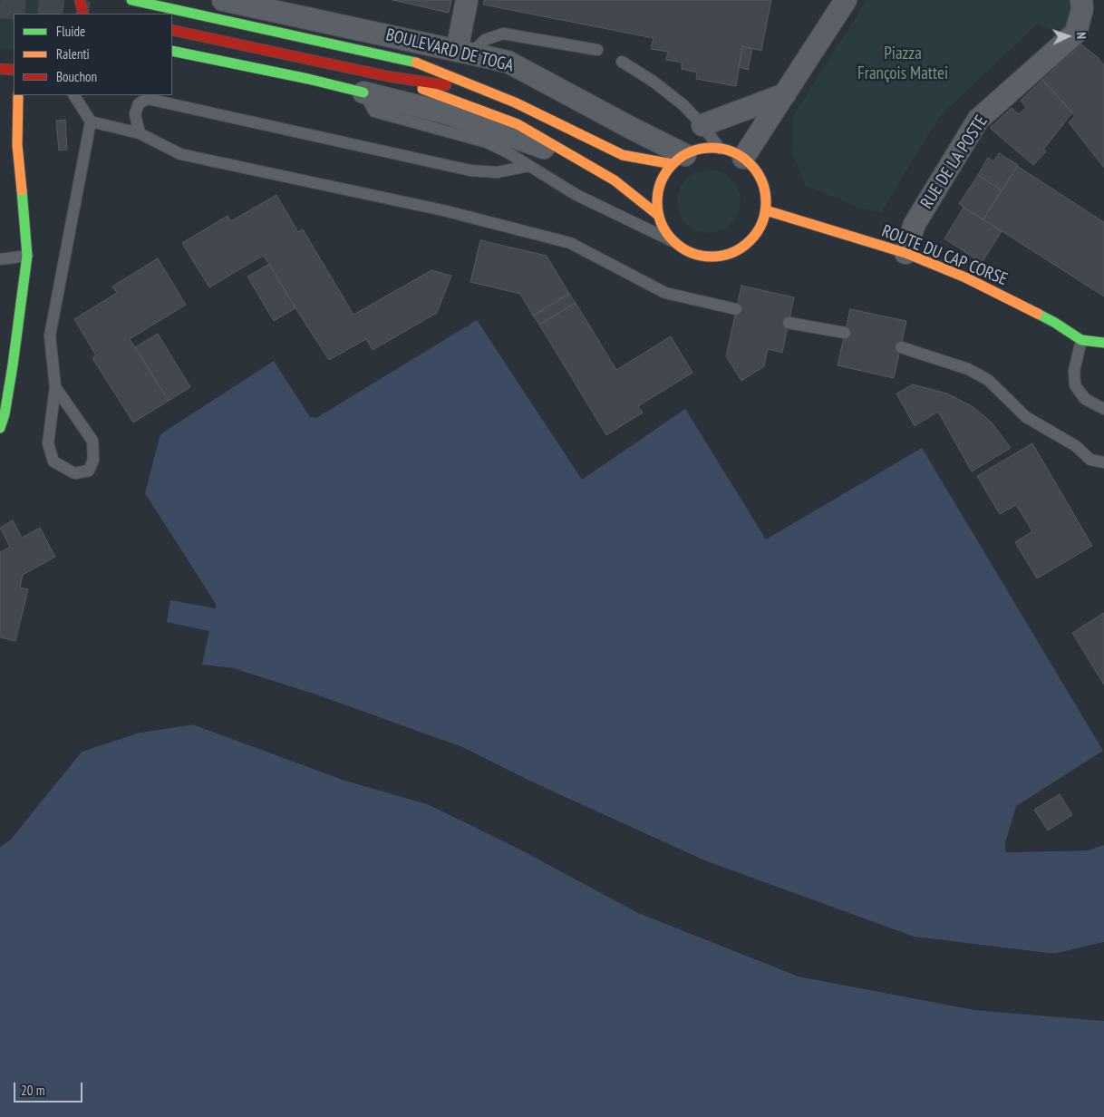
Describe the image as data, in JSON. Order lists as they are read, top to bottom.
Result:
{
  "streets": {
    "main road": ["ROUTE DU CAP CORSE"],
    "street": ["BOULEVARD DE TOGA", "RUE DE LA POSTE"]
  },
  "crossings": [
    ["BOULEVARD DE TOGA", "ROUTE DU CAP CORSE"],
    ["RUE DE LA POSTE", "ROUTE DU CAP CORSE"]
  ],
  "parks": ["Piazza François Mattei"],
  "legend": ["Fluide", "Ralenti", "Bouchon"],
  "scale_bar": "20 m",
  "north": "right"
}
